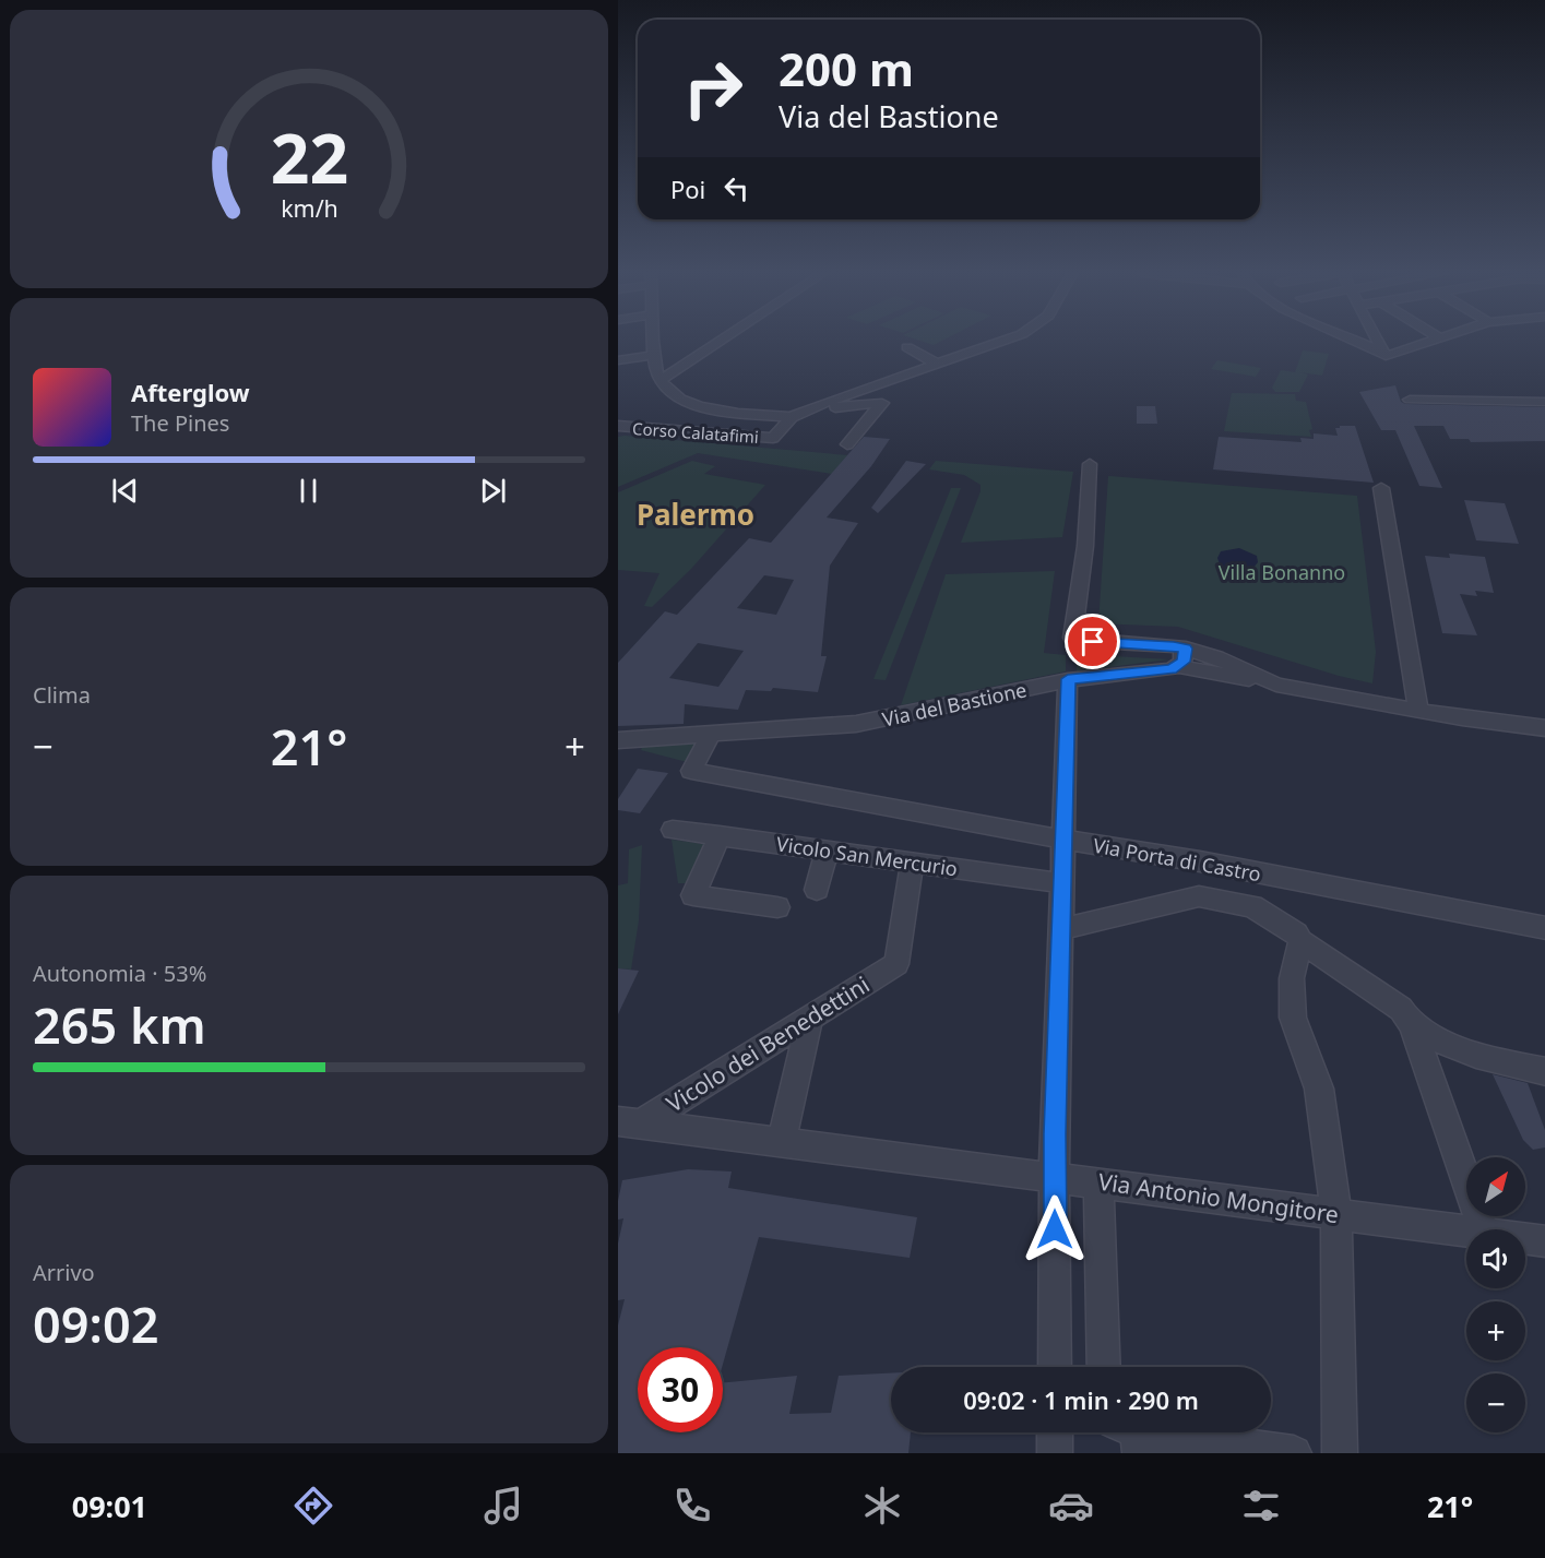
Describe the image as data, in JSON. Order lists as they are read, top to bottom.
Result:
{
  "streets": {
    "street": [
      "Corso Calatafimi",
      "Via del Bastione",
      "Vicolo San Mercurio",
      "Via Porta di Castro",
      "Vicolo dei Benedettini",
      "Via Antonio Mongitore"
    ]
  },
  "crossings": [
    ["Via del Bastione", "Via Porta di Castro"],
    ["Vicolo San Mercurio", "Vicolo dei Benedettini"],
    ["Vicolo dei Benedettini", "Via Antonio Mongitore"]
  ],
  "districts": ["Palermo"],
  "parks": ["Villa Bonanno"],
  "north": "top right",
  "page": {
    "turn": ["200 m", "Via del Bastione"],
    "then": "Poi",
    "song": ["Afterglow", "The Pines"],
    "tile": [
      "Clima",
      ["Autonomia · 53%", "265 km"],
      ["Arrivo", "09:02"]
    ],
    "heat": ["−", "21°", "+"],
    "map_buttons": ["+", "−"],
    "limit": "30",
    "trip": "09:02 · 1 min · 290 m",
    "tabs": ["09:01", "21°"],
    "gauge": ["22", "km/h"]
  }
}
